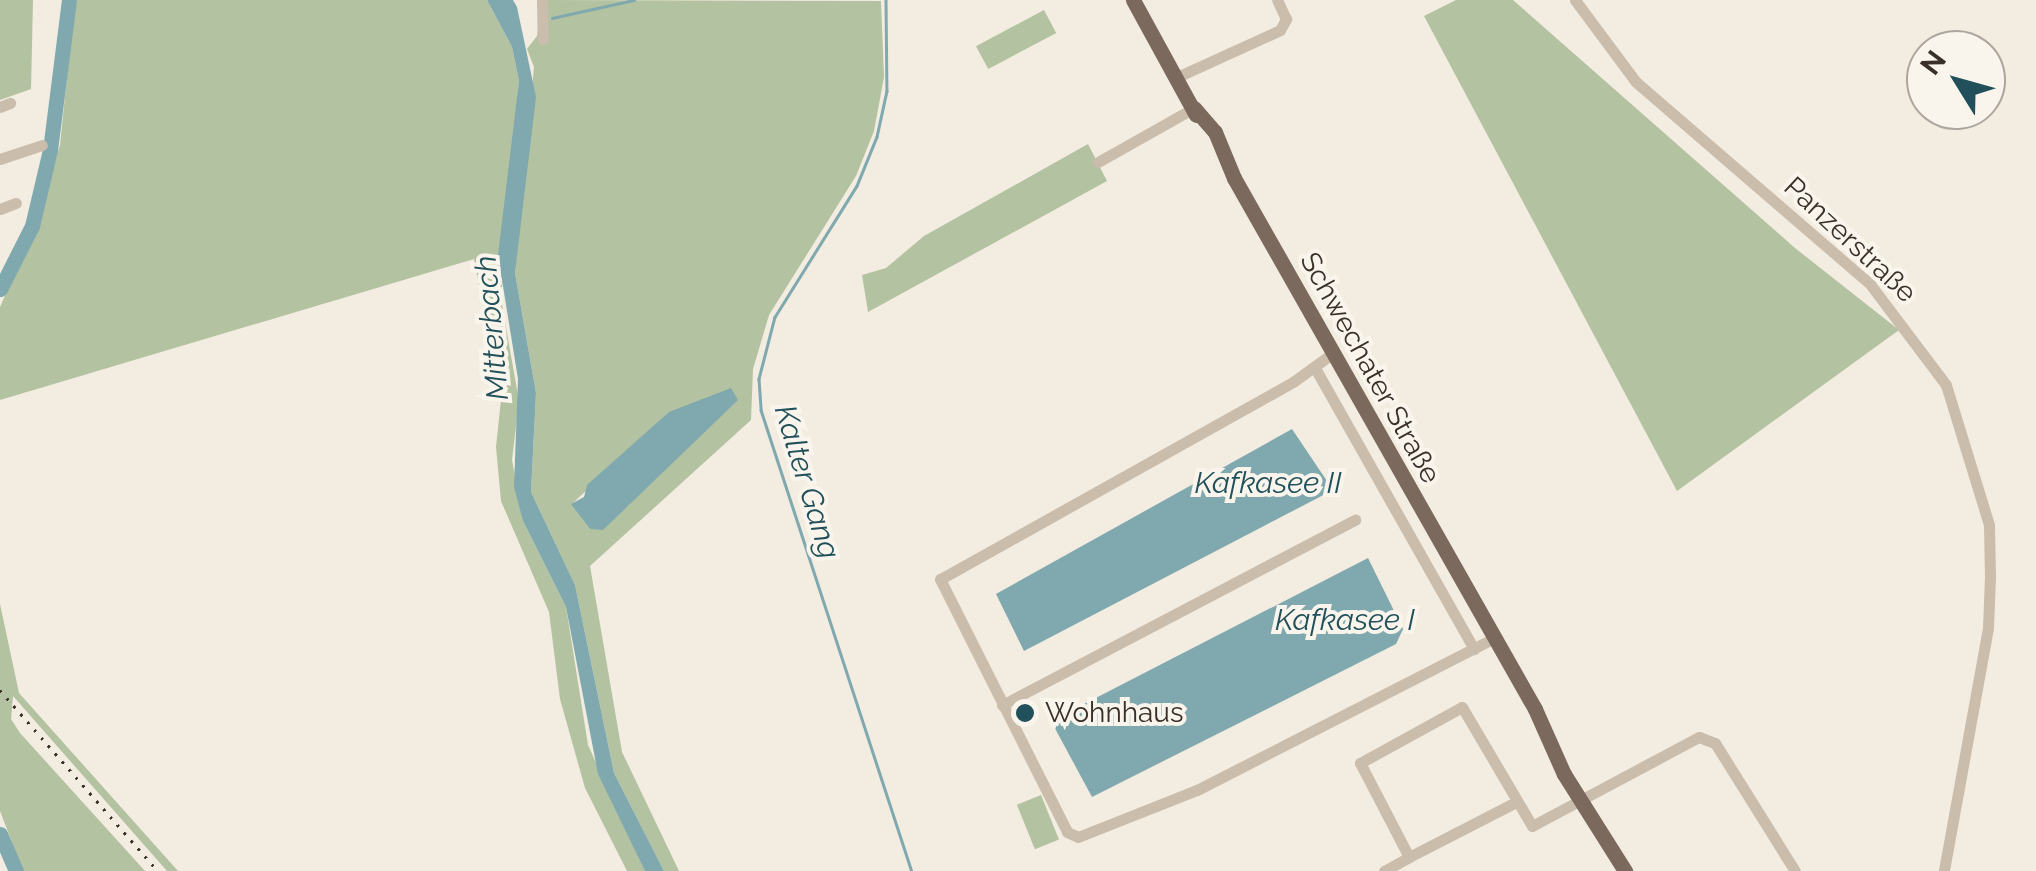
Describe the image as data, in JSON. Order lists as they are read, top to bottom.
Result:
{
  "streets": {
    "main road": ["Schwechater Straße"],
    "street": ["Panzerstraße"]
  },
  "water": [
    "Mitterbach",
    "Kalter Gang",
    "Kafkasee II",
    "Kafkasee I"
  ],
  "places": ["Wohnhaus"],
  "north": "top left"
}
